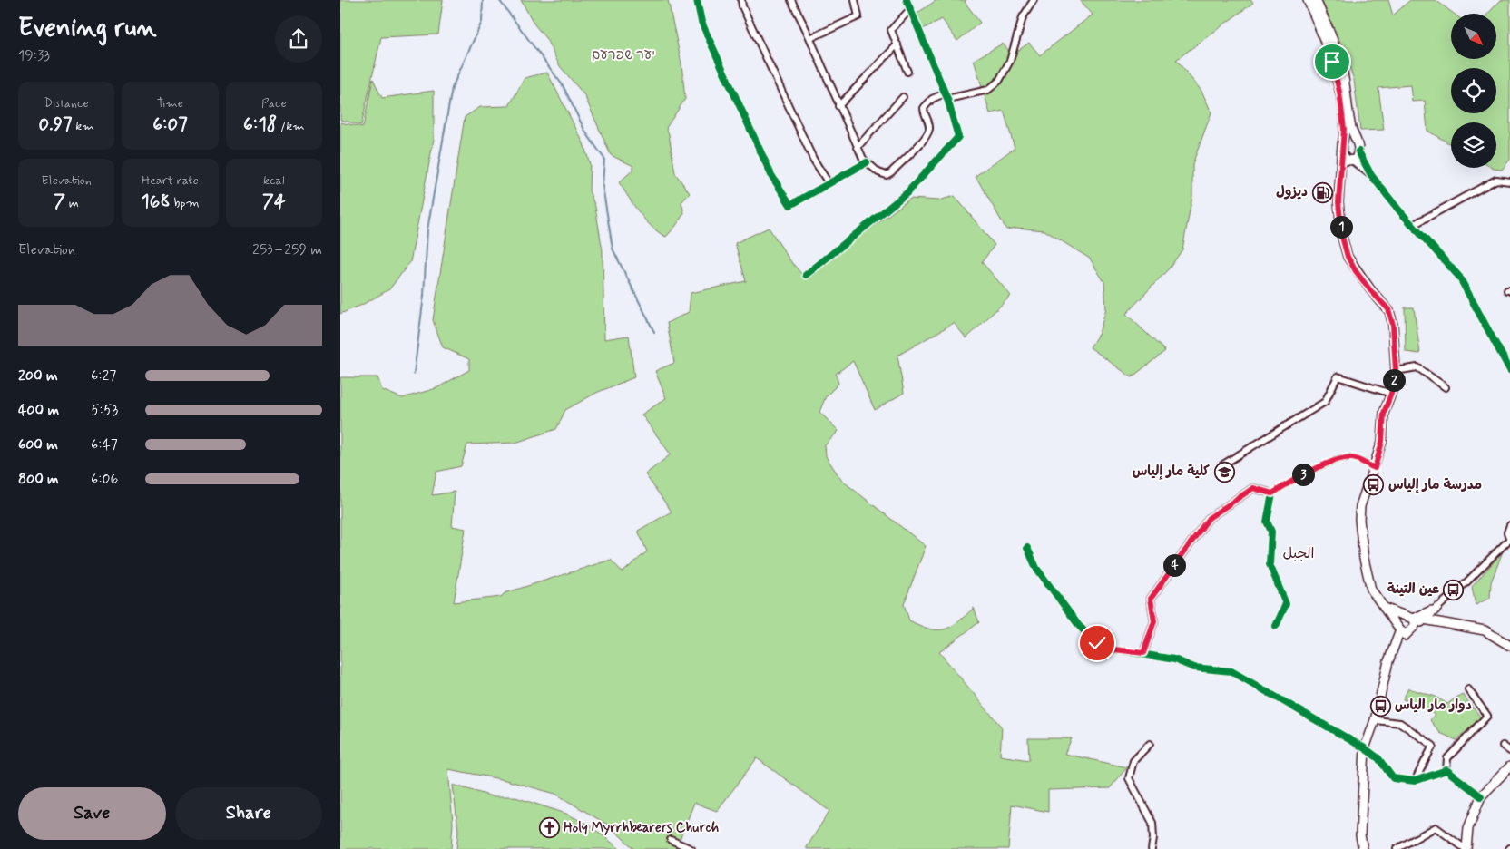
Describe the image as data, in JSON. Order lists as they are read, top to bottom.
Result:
{
  "districts": ["الجبل"],
  "parks": ["יער שפרעם"],
  "places": {
    "fuel station": ["ديزول"],
    "school or university": ["كلية مار إلياس"],
    "bus stop": ["مدرسة مار إلياس", "عين التينة", "دوار مار الياس"],
    "church": ["Holy Myrrhbearers Church"]
  },
  "north": "bottom right",
  "page": {
    "heading": ["Evening run", "19:33"],
    "stats": [
      ["Distance", "0.97 km"],
      ["Time", "6:07"],
      ["Pace", "6:18 /km"],
      ["Elevation", "7 m"],
      ["Heart rate", "168 bpm"],
      ["kcal", "74"]
    ],
    "pins": [
      "1",
      "2",
      "3",
      "4"
    ],
    "chart": ["Elevation", "253–259 m"],
    "list": [
      {
        "name": "200 m",
        "note": "6:27"
      },
      {
        "name": "400 m",
        "note": "5:53"
      },
      {
        "name": "600 m",
        "note": "6:47"
      },
      {
        "name": "800 m",
        "note": "6:06"
      }
    ],
    "buttons": ["Save", "Share"]
  }
}
